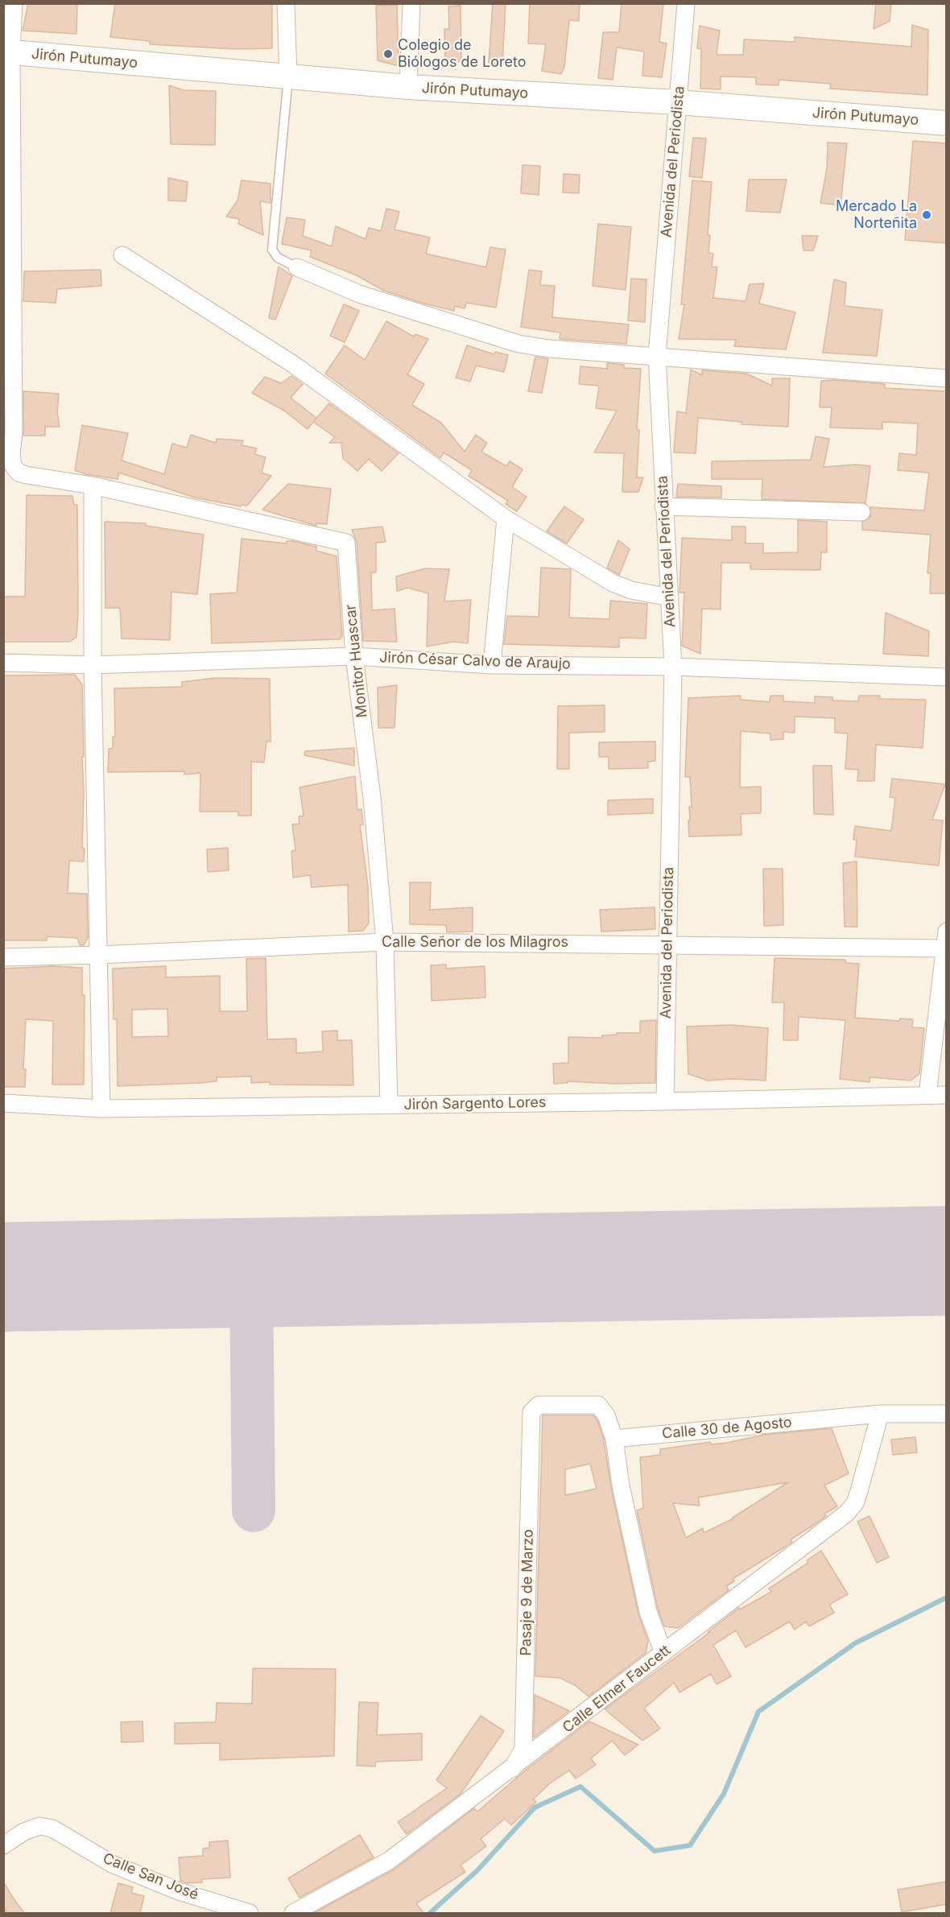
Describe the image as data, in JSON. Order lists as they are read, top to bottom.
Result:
{
  "streets": {
    "street": [
      "Jirón Putumayo",
      "Avenida del Periodista",
      "Monitor Huascar",
      "Jirón César Calvo de Araujo",
      "Calle Señor de los Milagros",
      "Jirón Sargento Lores",
      "Calle 30 de Agosto",
      "Pasaje 9 de Marzo",
      "Calle Elmer Faucett",
      "Calle San José"
    ]
  },
  "crossings": [
    ["Jirón Putumayo", "Avenida del Periodista"],
    ["Avenida del Periodista", "Jirón César Calvo de Araujo"],
    ["Avenida del Periodista", "Calle Señor de los Milagros"],
    ["Avenida del Periodista", "Jirón Sargento Lores"],
    ["Monitor Huascar", "Jirón César Calvo de Araujo"],
    ["Monitor Huascar", "Calle Señor de los Milagros"],
    ["Monitor Huascar", "Jirón Sargento Lores"],
    ["Calle 30 de Agosto", "Pasaje 9 de Marzo"],
    ["Calle 30 de Agosto", "Calle Elmer Faucett"],
    ["Pasaje 9 de Marzo", "Calle Elmer Faucett"]
  ],
  "places": ["Colegio de Biólogos de Loreto", "Mercado La Norteñita"]
}
